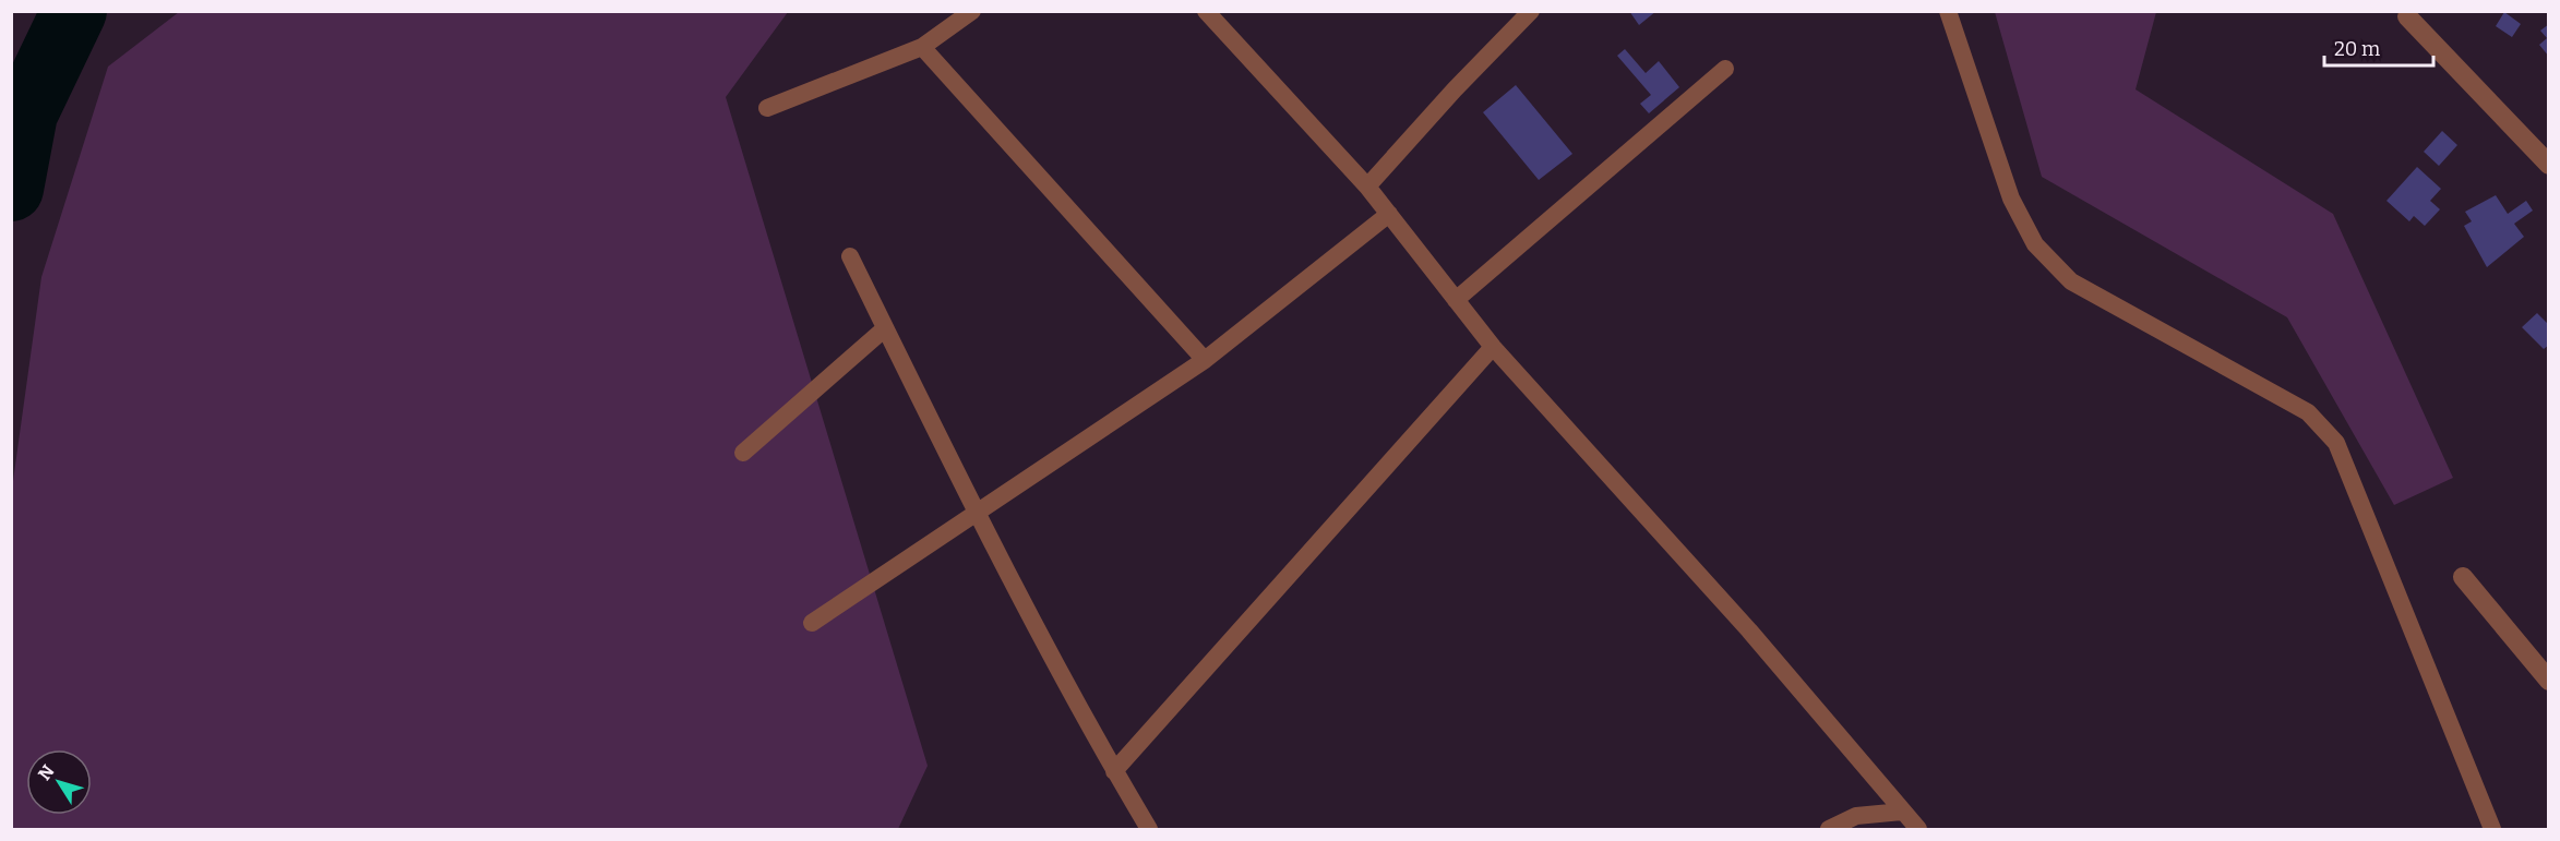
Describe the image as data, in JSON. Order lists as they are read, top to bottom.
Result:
{
  "scale_bar": "20 m",
  "north": "top left"
}
